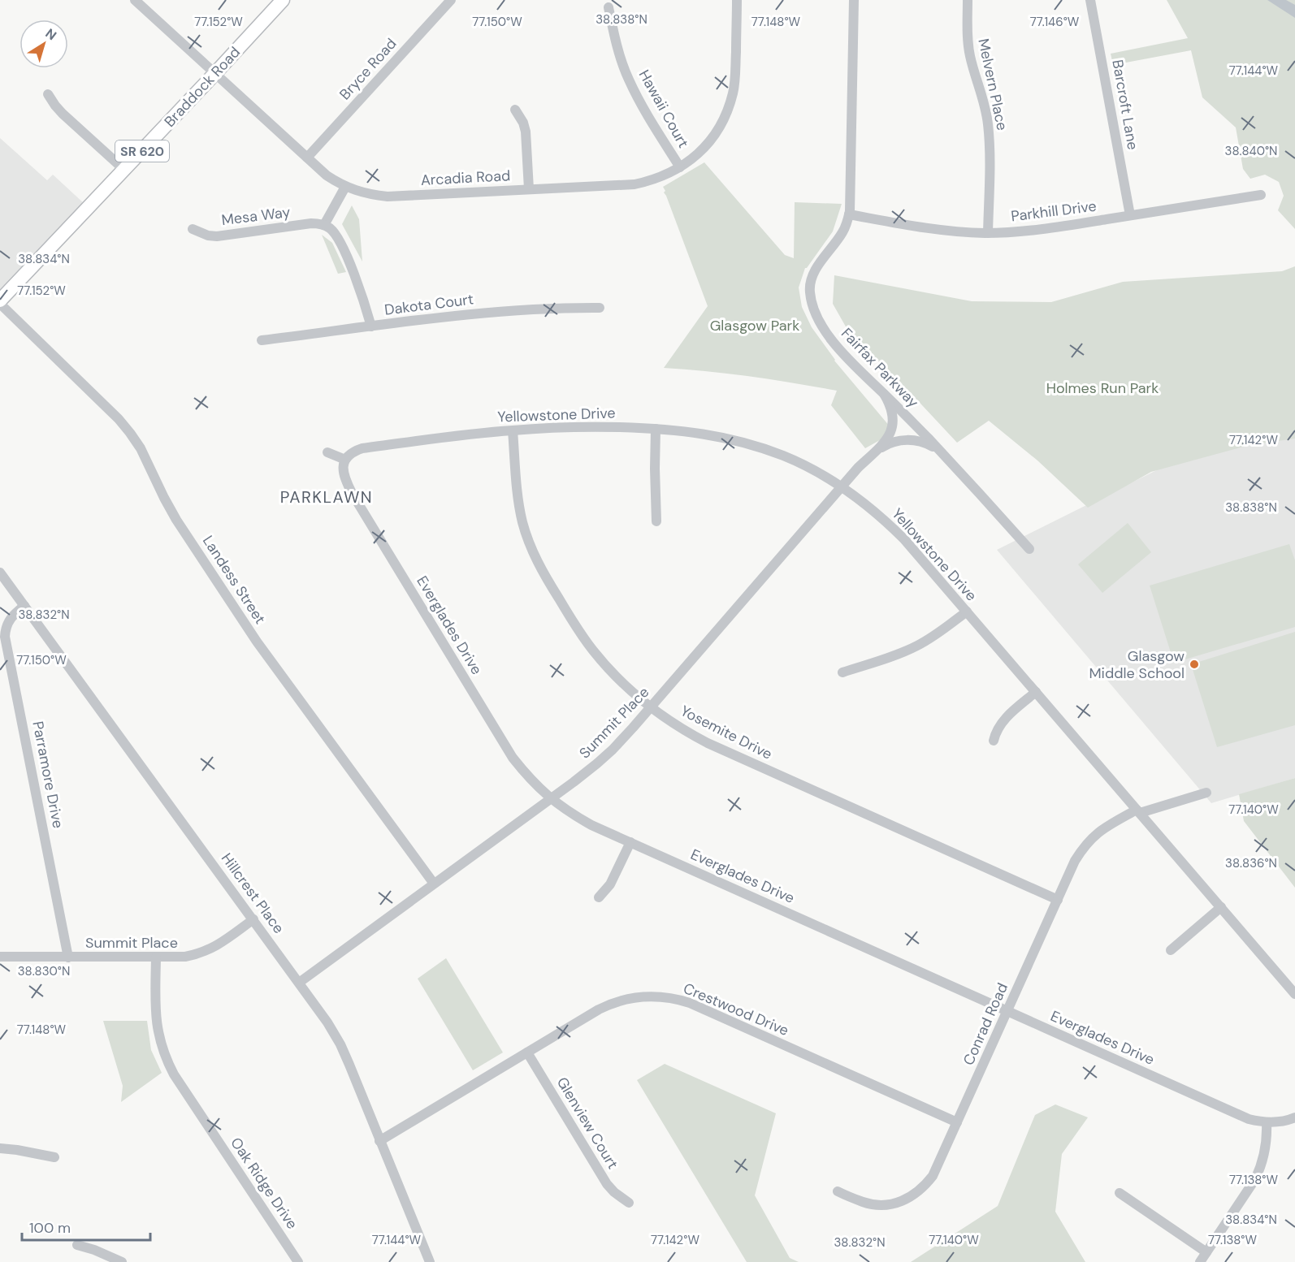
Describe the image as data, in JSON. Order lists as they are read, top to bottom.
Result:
{
  "streets": {
    "main road": ["Braddock Road", "SR 620"],
    "street": [
      "Bryce Road",
      "Melvern Place",
      "Barcroft Lane",
      "Hawaii Court",
      "Arcadia Road",
      "Parkhill Drive",
      "Mesa Way",
      "Dakota Court",
      "Fairfax Parkway",
      "Yellowstone Drive",
      "Landess Street",
      "Everglades Drive",
      "Summit Place",
      "Yosemite Drive",
      "Parramore Drive",
      "Hillcrest Place",
      "Crestwood Drive",
      "Conrad Road",
      "Glenview Court",
      "Oak Ridge Drive"
    ]
  },
  "crossings": [
    ["Bryce Road", "Arcadia Road"],
    ["Melvern Place", "Parkhill Drive"],
    ["Braddock Road", "Arcadia Road"],
    ["Braddock Road", "Landess Street"],
    ["Barcroft Lane", "Parkhill Drive"],
    ["Hawaii Court", "Arcadia Road"],
    ["Parkhill Drive", "Fairfax Parkway"],
    ["Fairfax Parkway", "Summit Place"],
    ["Yellowstone Drive", "Everglades Drive"],
    ["Yellowstone Drive", "Summit Place"],
    ["Yellowstone Drive", "Yosemite Drive"],
    ["Yellowstone Drive", "Conrad Road"],
    ["Landess Street", "Summit Place"],
    ["Everglades Drive", "Summit Place"],
    ["Everglades Drive", "Conrad Road"],
    ["Summit Place", "Yosemite Drive"],
    ["Summit Place", "Parramore Drive"],
    ["Summit Place", "Hillcrest Place"],
    ["Summit Place", "Oak Ridge Drive"],
    ["Yosemite Drive", "Conrad Road"],
    ["Parramore Drive", "Hillcrest Place"],
    ["Hillcrest Place", "Crestwood Drive"],
    ["Crestwood Drive", "Conrad Road"],
    ["Crestwood Drive", "Glenview Court"]
  ],
  "districts": ["PARKLAWN"],
  "parks": ["Glasgow Park", "Holmes Run Park"],
  "places": ["Glasgow Middle School"],
  "scale_bar": "100 m",
  "north": "top right",
  "coordinates": [
    "38.838°N",
    "77.152°W",
    "77.150°W",
    "77.148°W",
    "77.146°W",
    "77.144°W",
    "38.840°N",
    "38.834°N",
    "77.142°W",
    "38.832°N",
    "77.140°W",
    "38.836°N",
    "38.830°N",
    "77.138°W"
  ]
}
